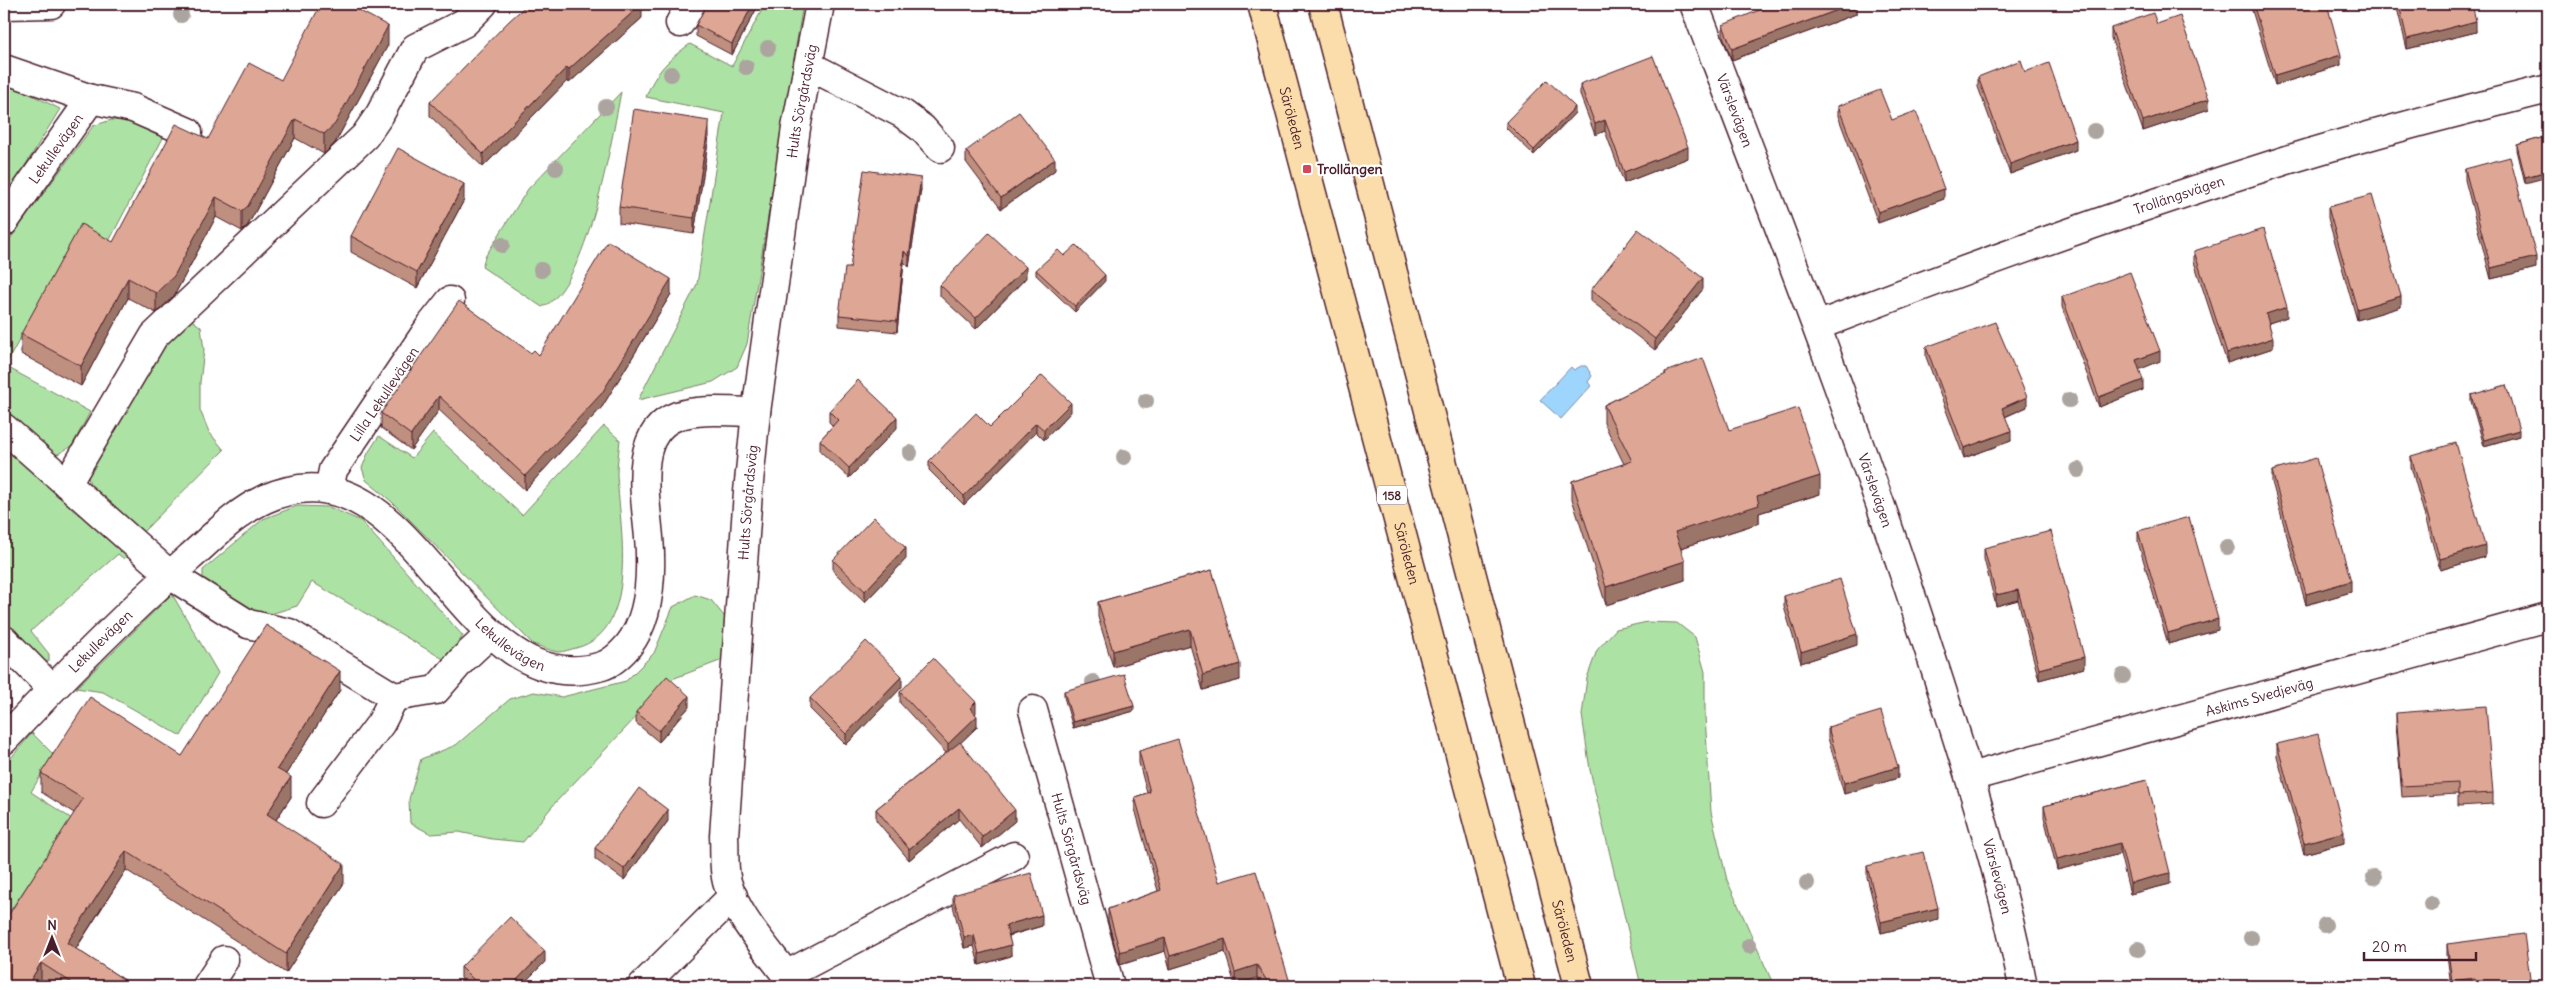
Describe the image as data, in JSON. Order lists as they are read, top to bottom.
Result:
{
  "streets": {
    "main road": ["Säröleden", "158"],
    "street": [
      "Hults Sörgårdsväg",
      "Värslevägen",
      "Lekullevägen",
      "Trollängsvägen",
      "Lilla Lekullevägen",
      "Askims Svedjeväg"
    ]
  },
  "crossings": [
    ["Hults Sörgårdsväg", "Lekullevägen"],
    ["Värslevägen", "Trollängsvägen"],
    ["Värslevägen", "Askims Svedjeväg"],
    ["Lekullevägen", "Lilla Lekullevägen"]
  ],
  "places": {
    "transit": ["Trollängen"]
  },
  "scale_bar": "20 m",
  "north": "top"
}
